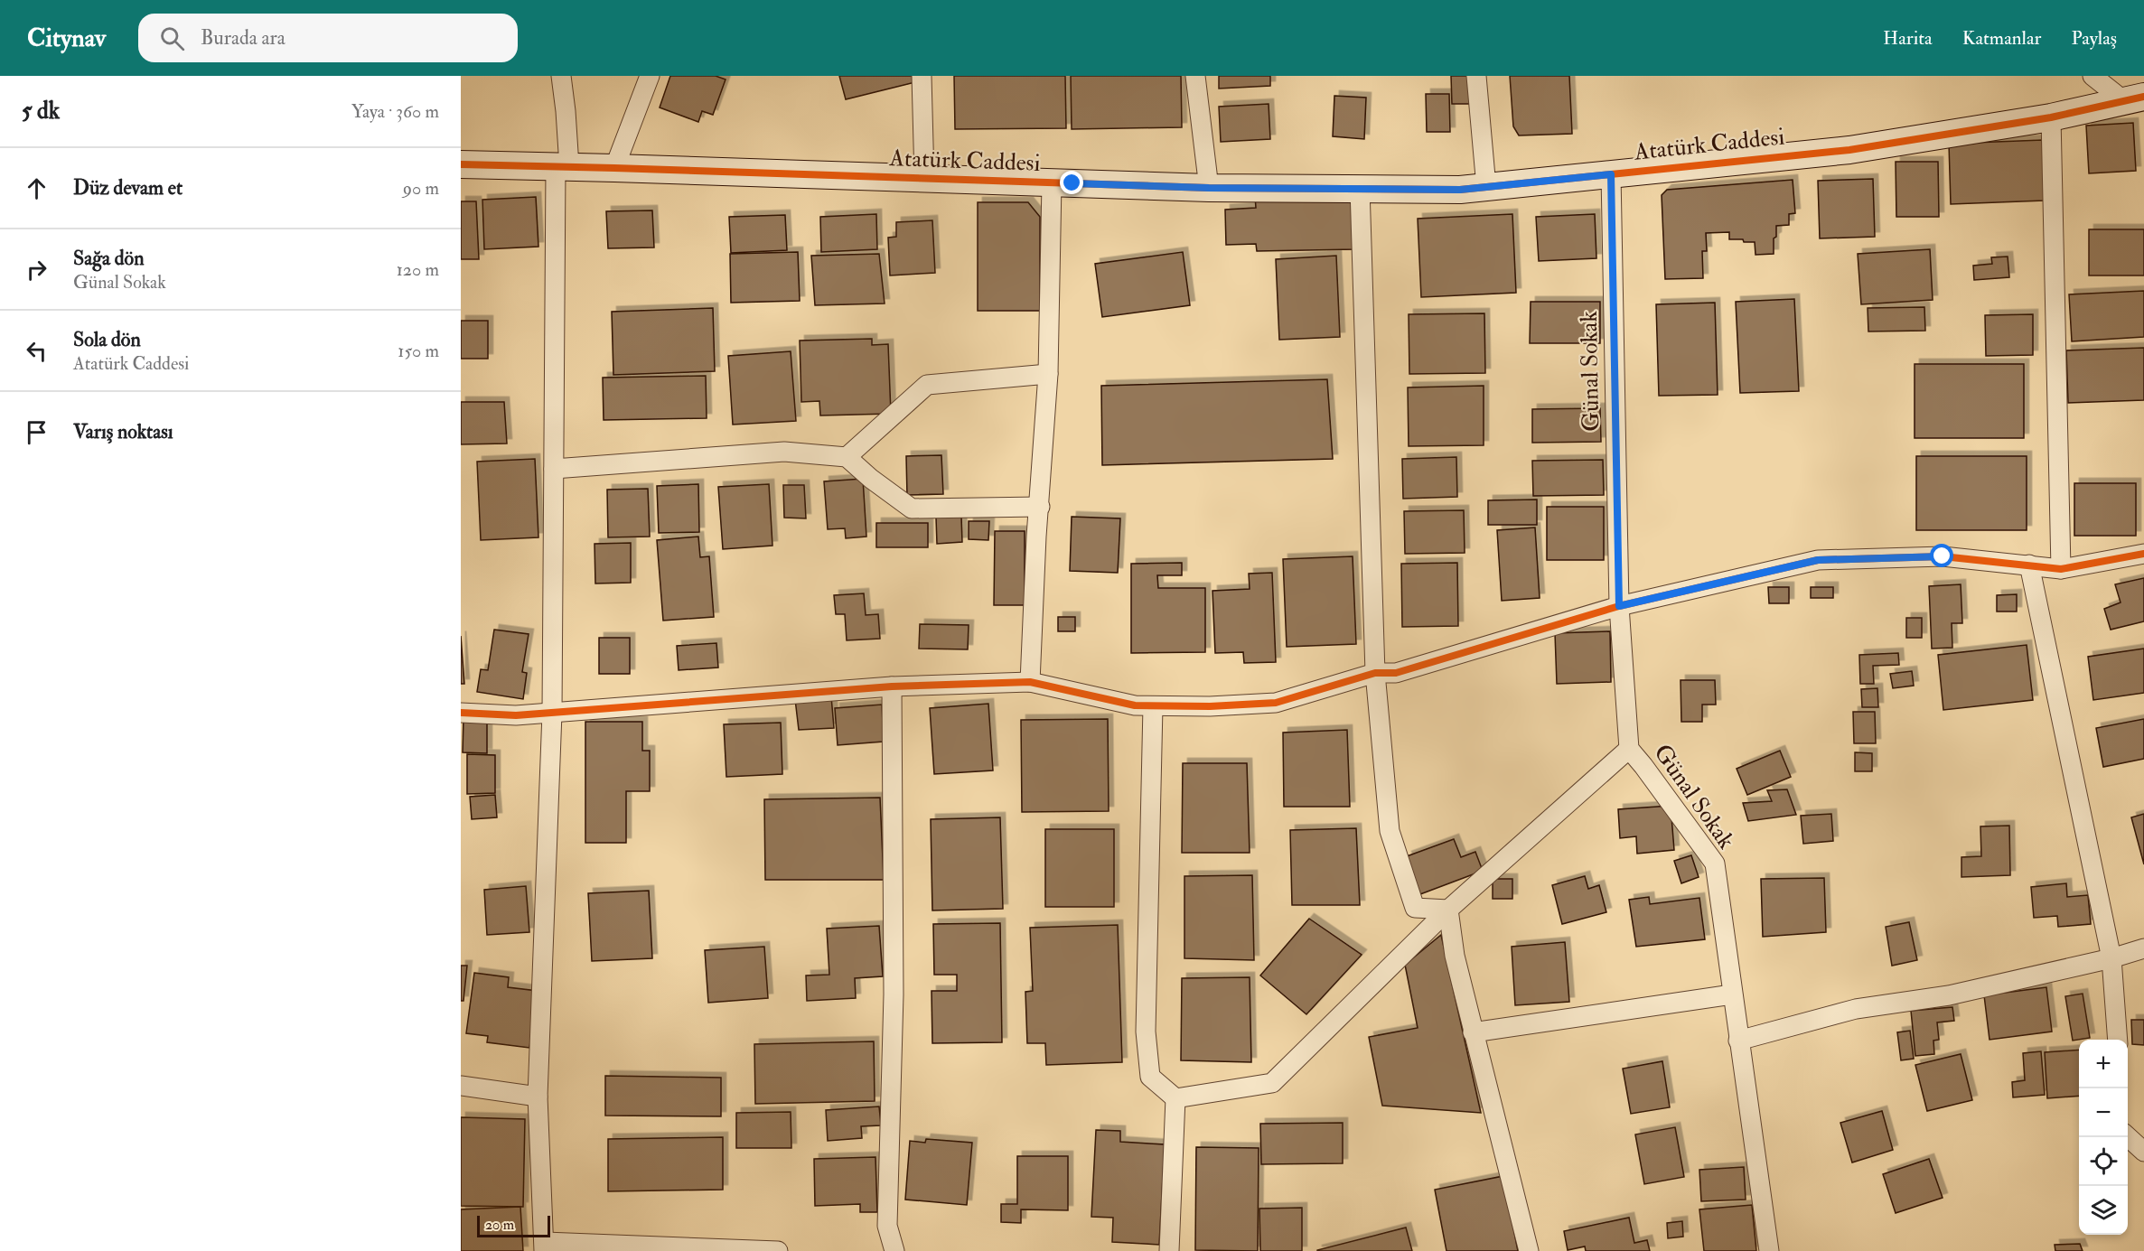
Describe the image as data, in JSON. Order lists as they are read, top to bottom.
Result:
{
  "streets": {
    "street": ["Atatürk Caddesi", "Günal Sokak"]
  },
  "crossings": [
    ["Atatürk Caddesi", "Günal Sokak"]
  ],
  "scale_bar": "20 m",
  "page": {
    "header": "Citynav",
    "search": "Burada ara",
    "nav": ["Harita", "Katmanlar", "Paylaş"],
    "heading": ["5 dk", "Yaya · 360 m"],
    "list": [
      ["Düz devam et", "90 m"],
      ["Sağa dön", "Günal Sokak", "120 m"],
      ["Sola dön", "Atatürk Caddesi", "150 m"],
      "Varış noktası"
    ],
    "map_buttons": ["+", "−"],
    "scale": "20 m"
  }
}
